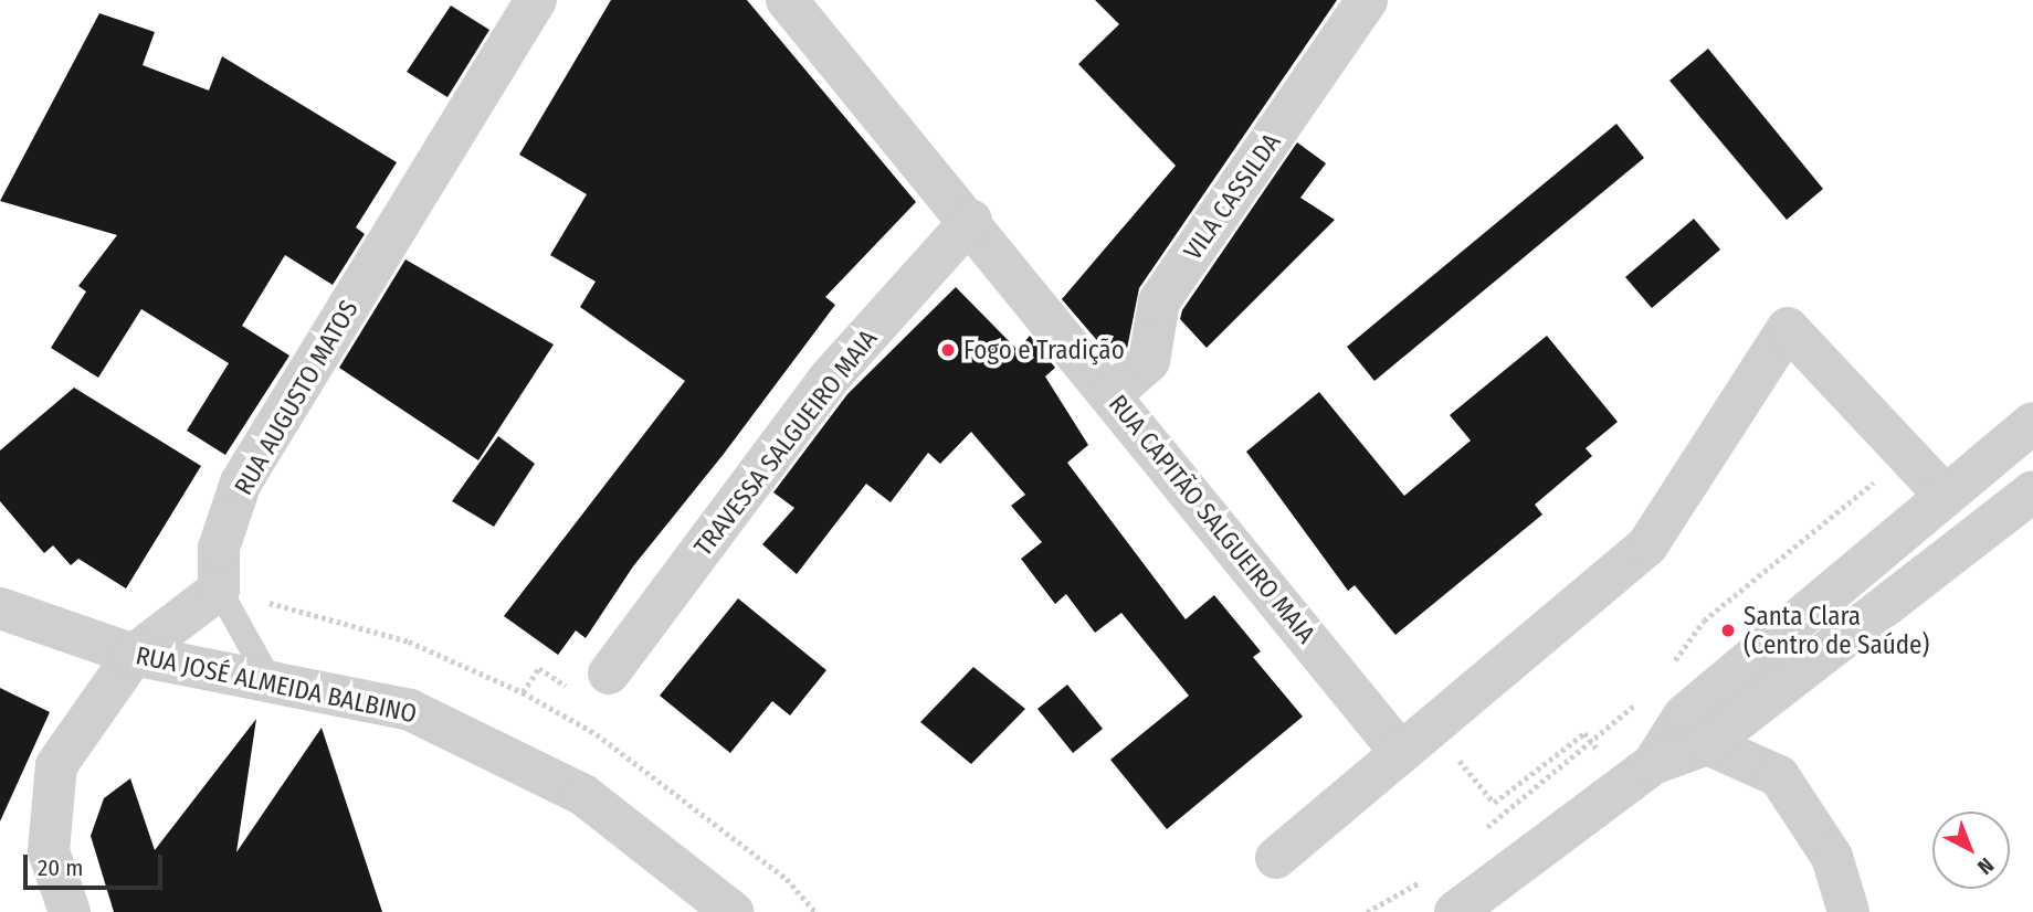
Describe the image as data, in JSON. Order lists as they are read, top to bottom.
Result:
{
  "streets": {
    "street": [
      "VILA CASSILDA",
      "RUA AUGUSTO MATOS",
      "TRAVESSA SALGUEIRO MAIA",
      "RUA CAPITÃO SALGUEIRO MAIA",
      "RUA JOSÉ ALMEIDA BALBINO"
    ]
  },
  "crossings": [
    ["VILA CASSILDA", "RUA CAPITÃO SALGUEIRO MAIA"],
    ["TRAVESSA SALGUEIRO MAIA", "RUA CAPITÃO SALGUEIRO MAIA"]
  ],
  "places": ["Fogo e Tradição", "Santa Clara (Centro de Saúde)"],
  "scale_bar": "20 m",
  "north": "bottom right"
}
